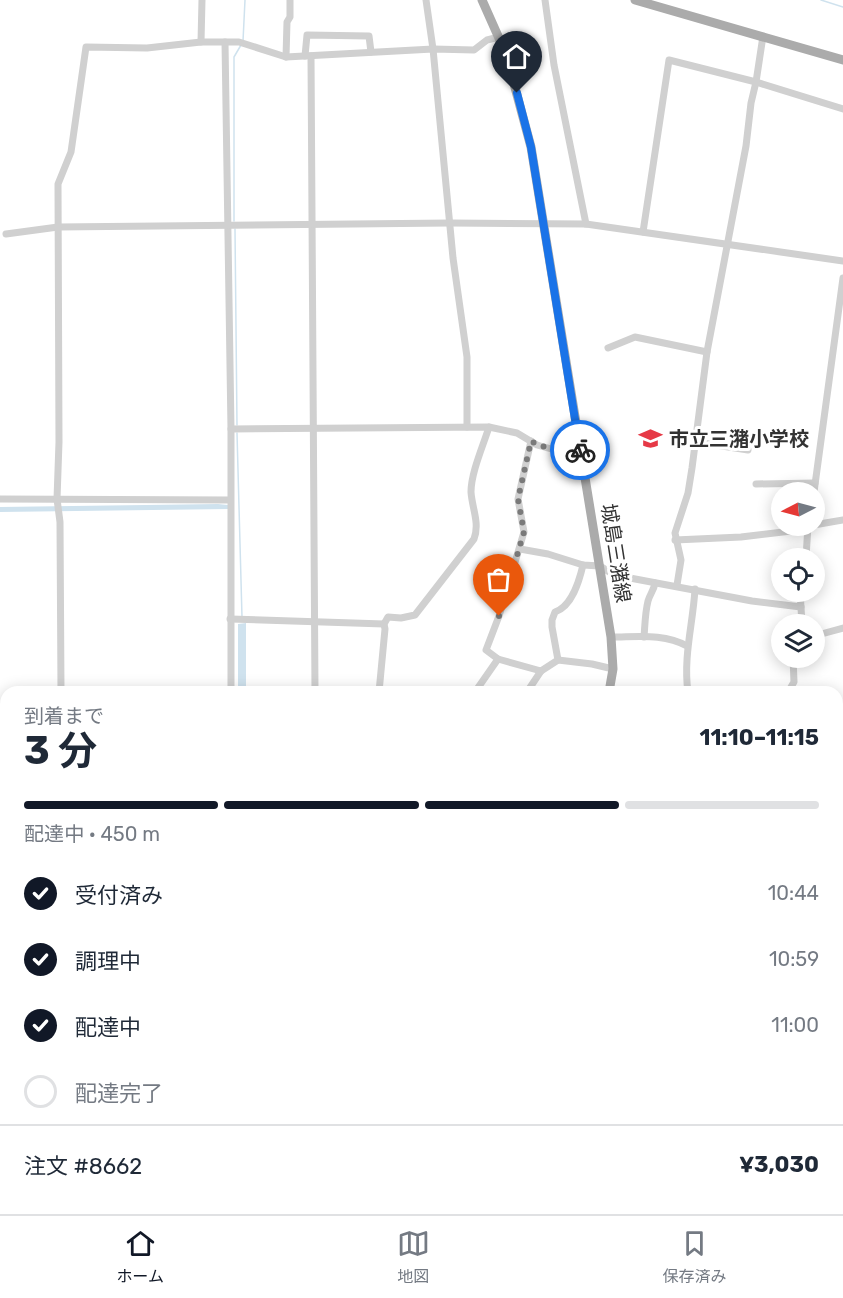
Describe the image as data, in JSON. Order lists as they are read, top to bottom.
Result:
{
  "streets": {
    "main road": ["城島三潴線"]
  },
  "places": {
    "school or university": ["市立三潴小学校"]
  },
  "north": "left",
  "page": {
    "heading": ["3 分", "到着まで", "11:10–11:15"],
    "panel": ["注文 #8662", "¥3,030"],
    "bar": "配達中 · 450 m",
    "list": [
      ["受付済み", "10:44"],
      ["調理中", "10:59"],
      ["配達中", "11:00"],
      "配達完了"
    ],
    "tabs": ["ホーム", "地図", "保存済み"]
  }
}
